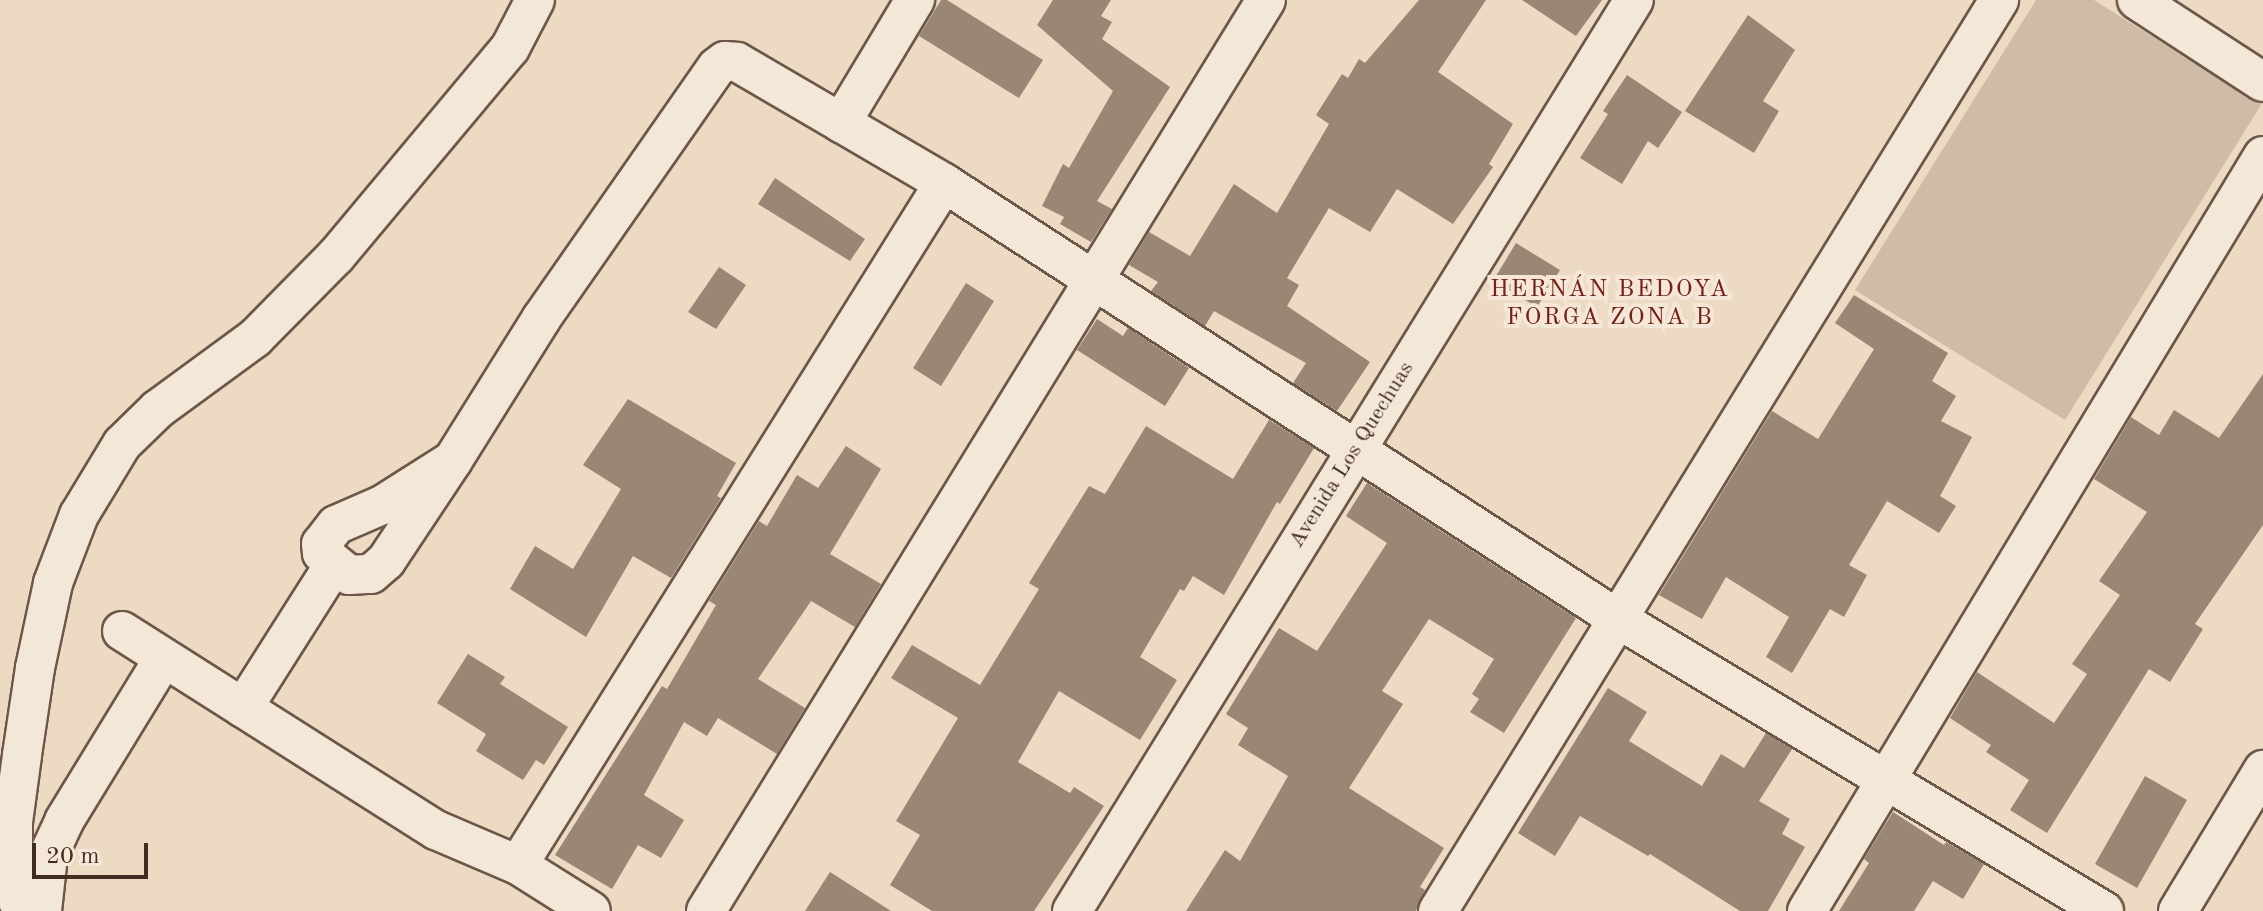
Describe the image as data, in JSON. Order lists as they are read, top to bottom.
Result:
{
  "streets": {
    "street": ["Avenida Los Quechuas"]
  },
  "districts": ["HERNÁN BEDOYA FORGA ZONA B"],
  "scale_bar": "20 m"
}
